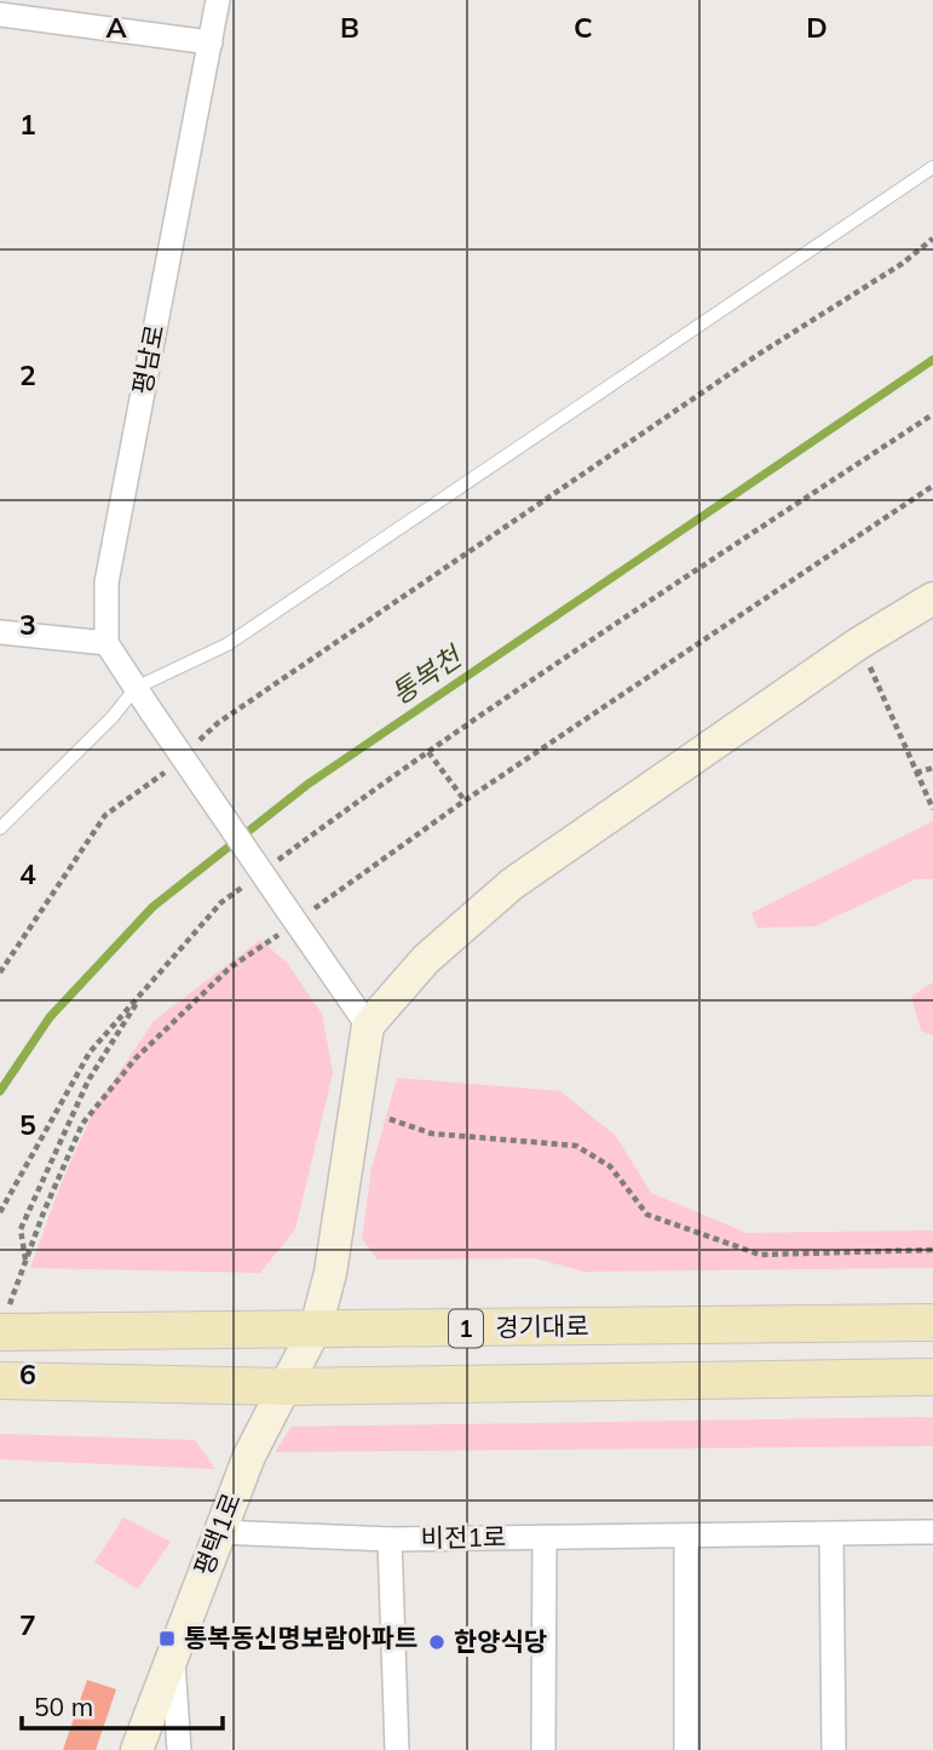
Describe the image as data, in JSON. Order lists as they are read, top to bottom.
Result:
{
  "streets": {
    "main road": ["경기대로", "1"],
    "street": ["평남로", "평택1로", "비전1로"]
  },
  "crossings": [
    ["경기대로", "평택1로"],
    ["1", "평택1로"]
  ],
  "water": ["통복천"],
  "places": {
    "transit": ["통복동신명보람아파트"],
    "other": ["한양식당"]
  },
  "scale_bar": "50 m",
  "grid": {
    "columns": [
      "A",
      "B",
      "C",
      "D"
    ],
    "rows": [
      "1",
      "2",
      "3",
      "4",
      "5",
      "6",
      "7"
    ]
  }
}
